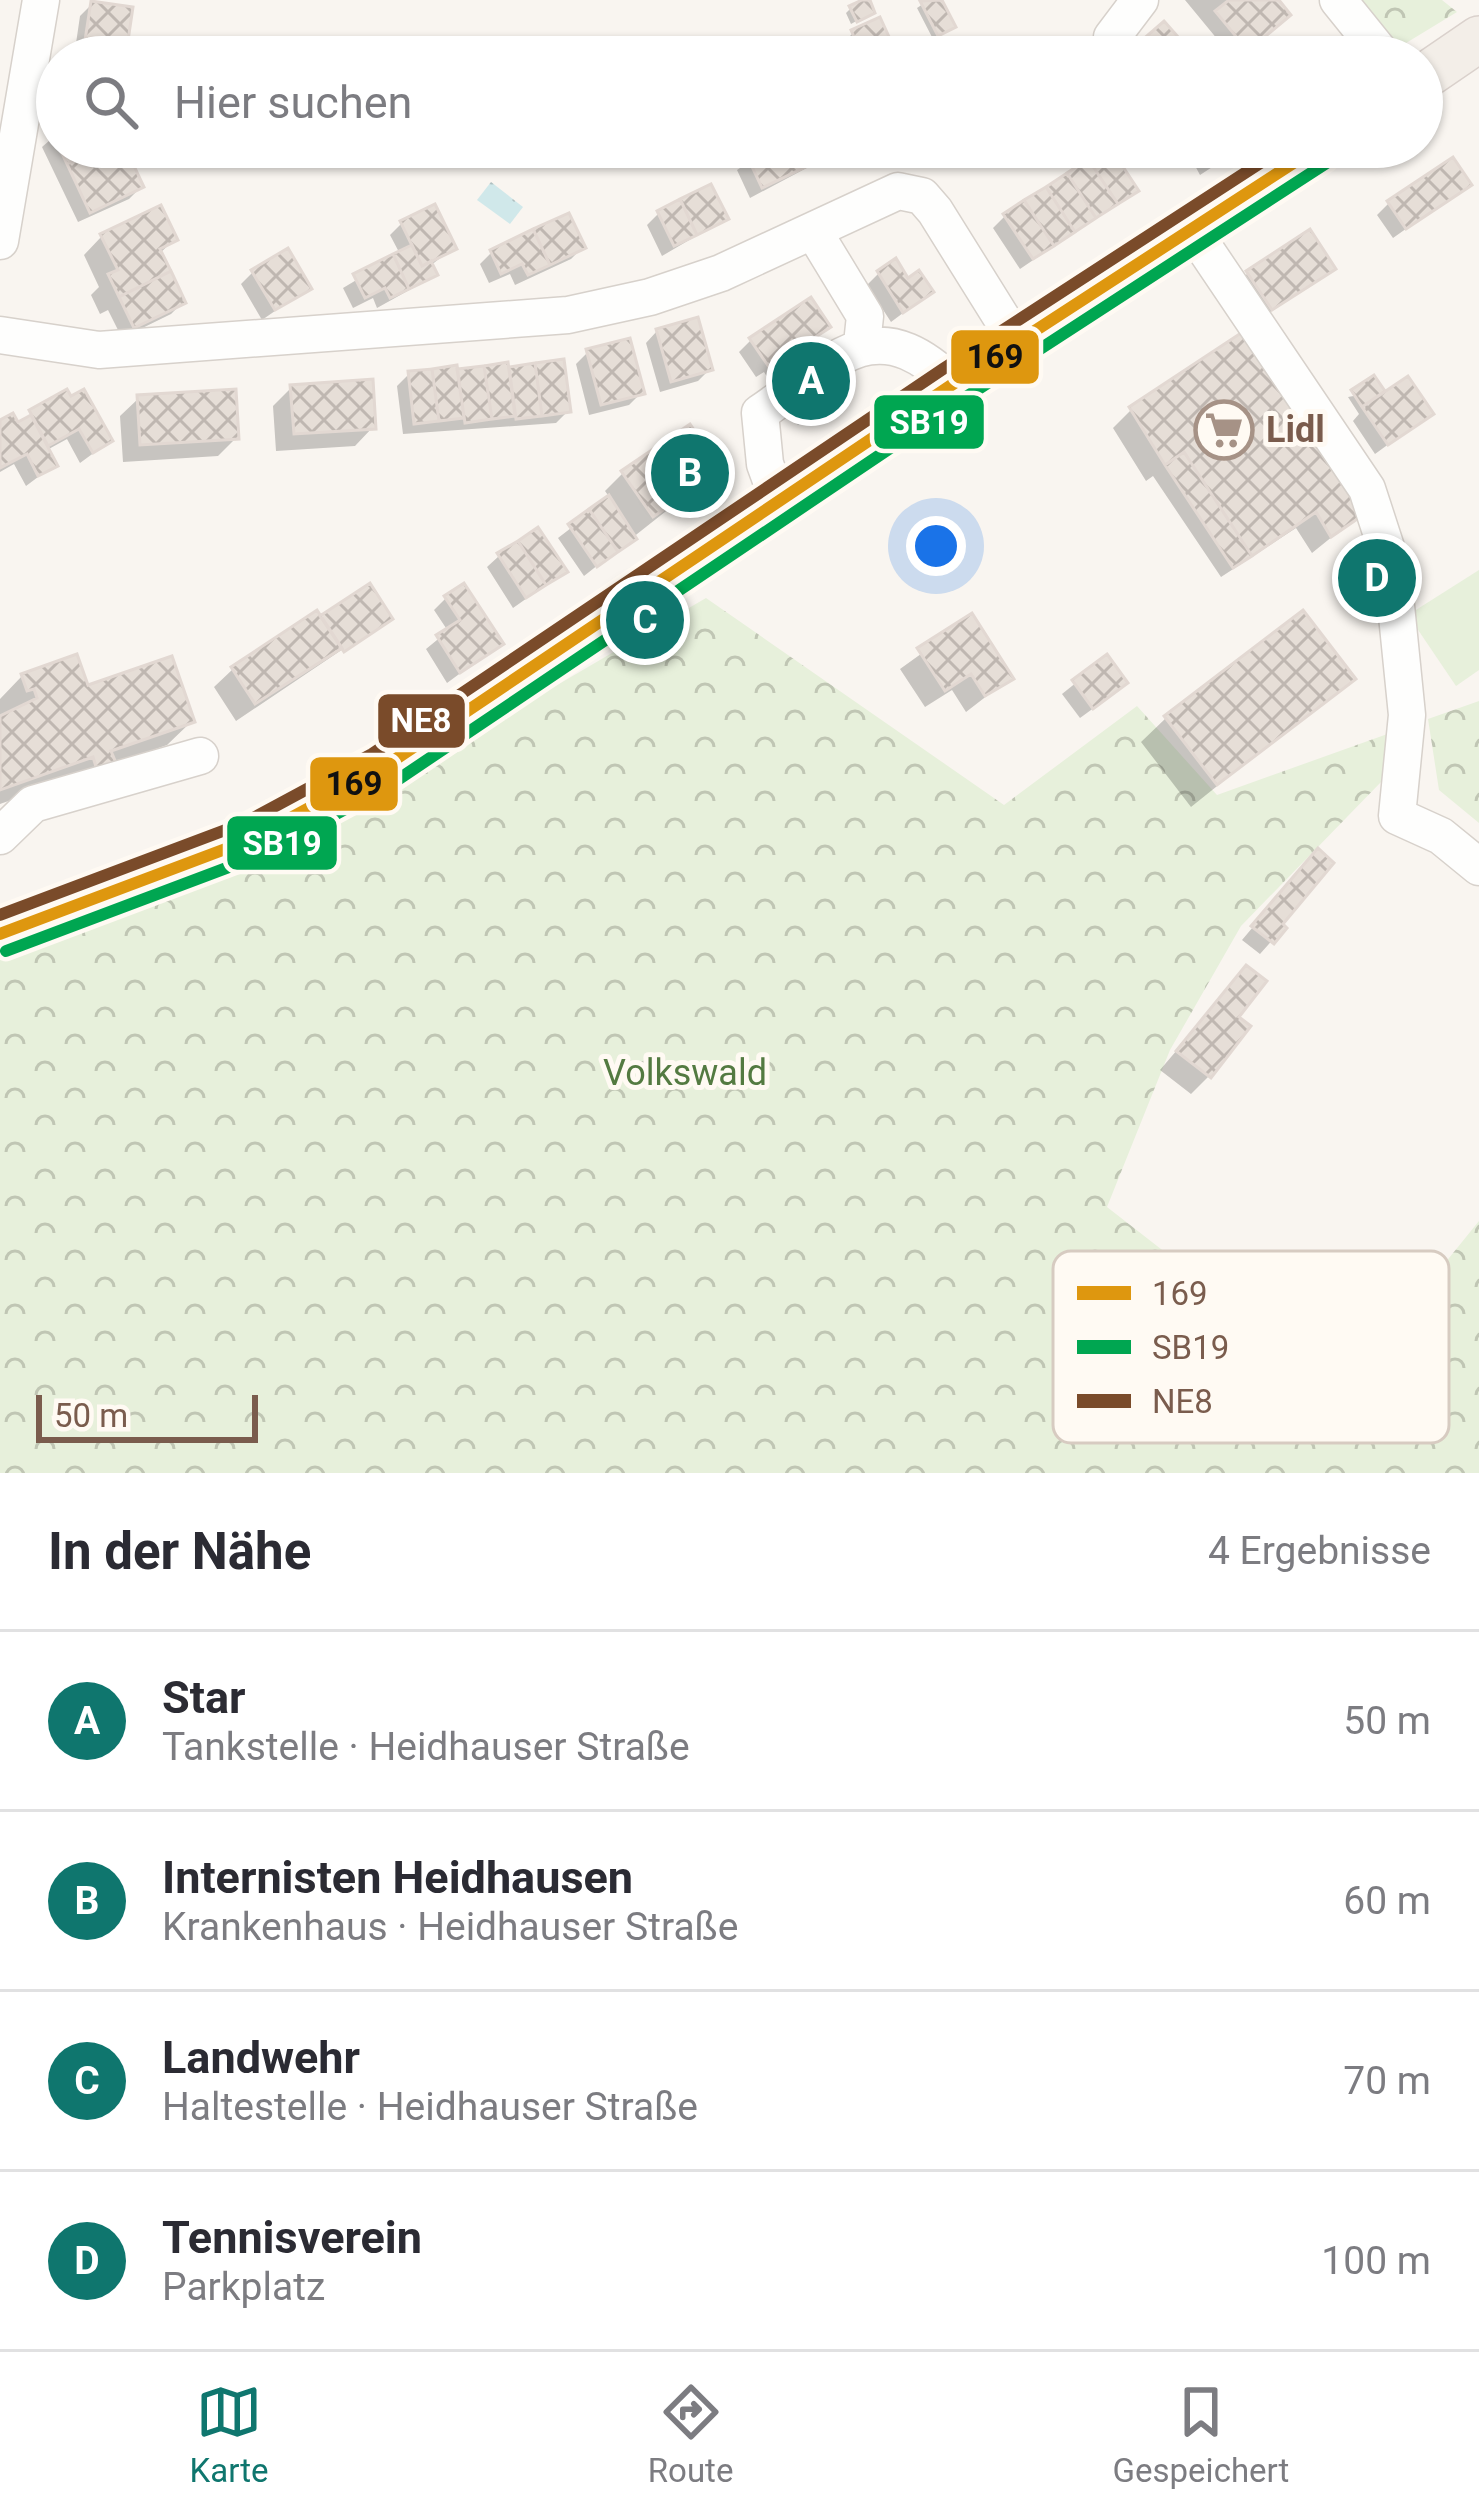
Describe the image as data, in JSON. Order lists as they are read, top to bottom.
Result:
{
  "parks": ["Volkswald"],
  "places": {
    "supermarket": ["Lidl"]
  },
  "lines": ["transit line 169", "transit line SB19", "transit line NE8"],
  "legend": ["169", "SB19", "NE8"],
  "scale_bar": "50 m",
  "page": {
    "search": "Hier suchen",
    "pins": [
      "A",
      "B",
      "D",
      "C"
    ],
    "scale": "50 m",
    "heading": ["In der Nähe", "4 Ergebnisse"],
    "list": [
      {
        "mark": "A",
        "name": "Star",
        "note": "Tankstelle · Heidhauser Straße",
        "value": "50 m"
      },
      {
        "mark": "B",
        "name": "Internisten Heidhausen",
        "note": "Krankenhaus · Heidhauser Straße",
        "value": "60 m"
      },
      {
        "mark": "C",
        "name": "Landwehr",
        "note": "Haltestelle · Heidhauser Straße",
        "value": "70 m"
      },
      {
        "mark": "D",
        "name": "Tennisverein",
        "note": "Parkplatz",
        "value": "100 m"
      }
    ],
    "nav": ["Karte", "Route", "Gespeichert"]
  }
}
